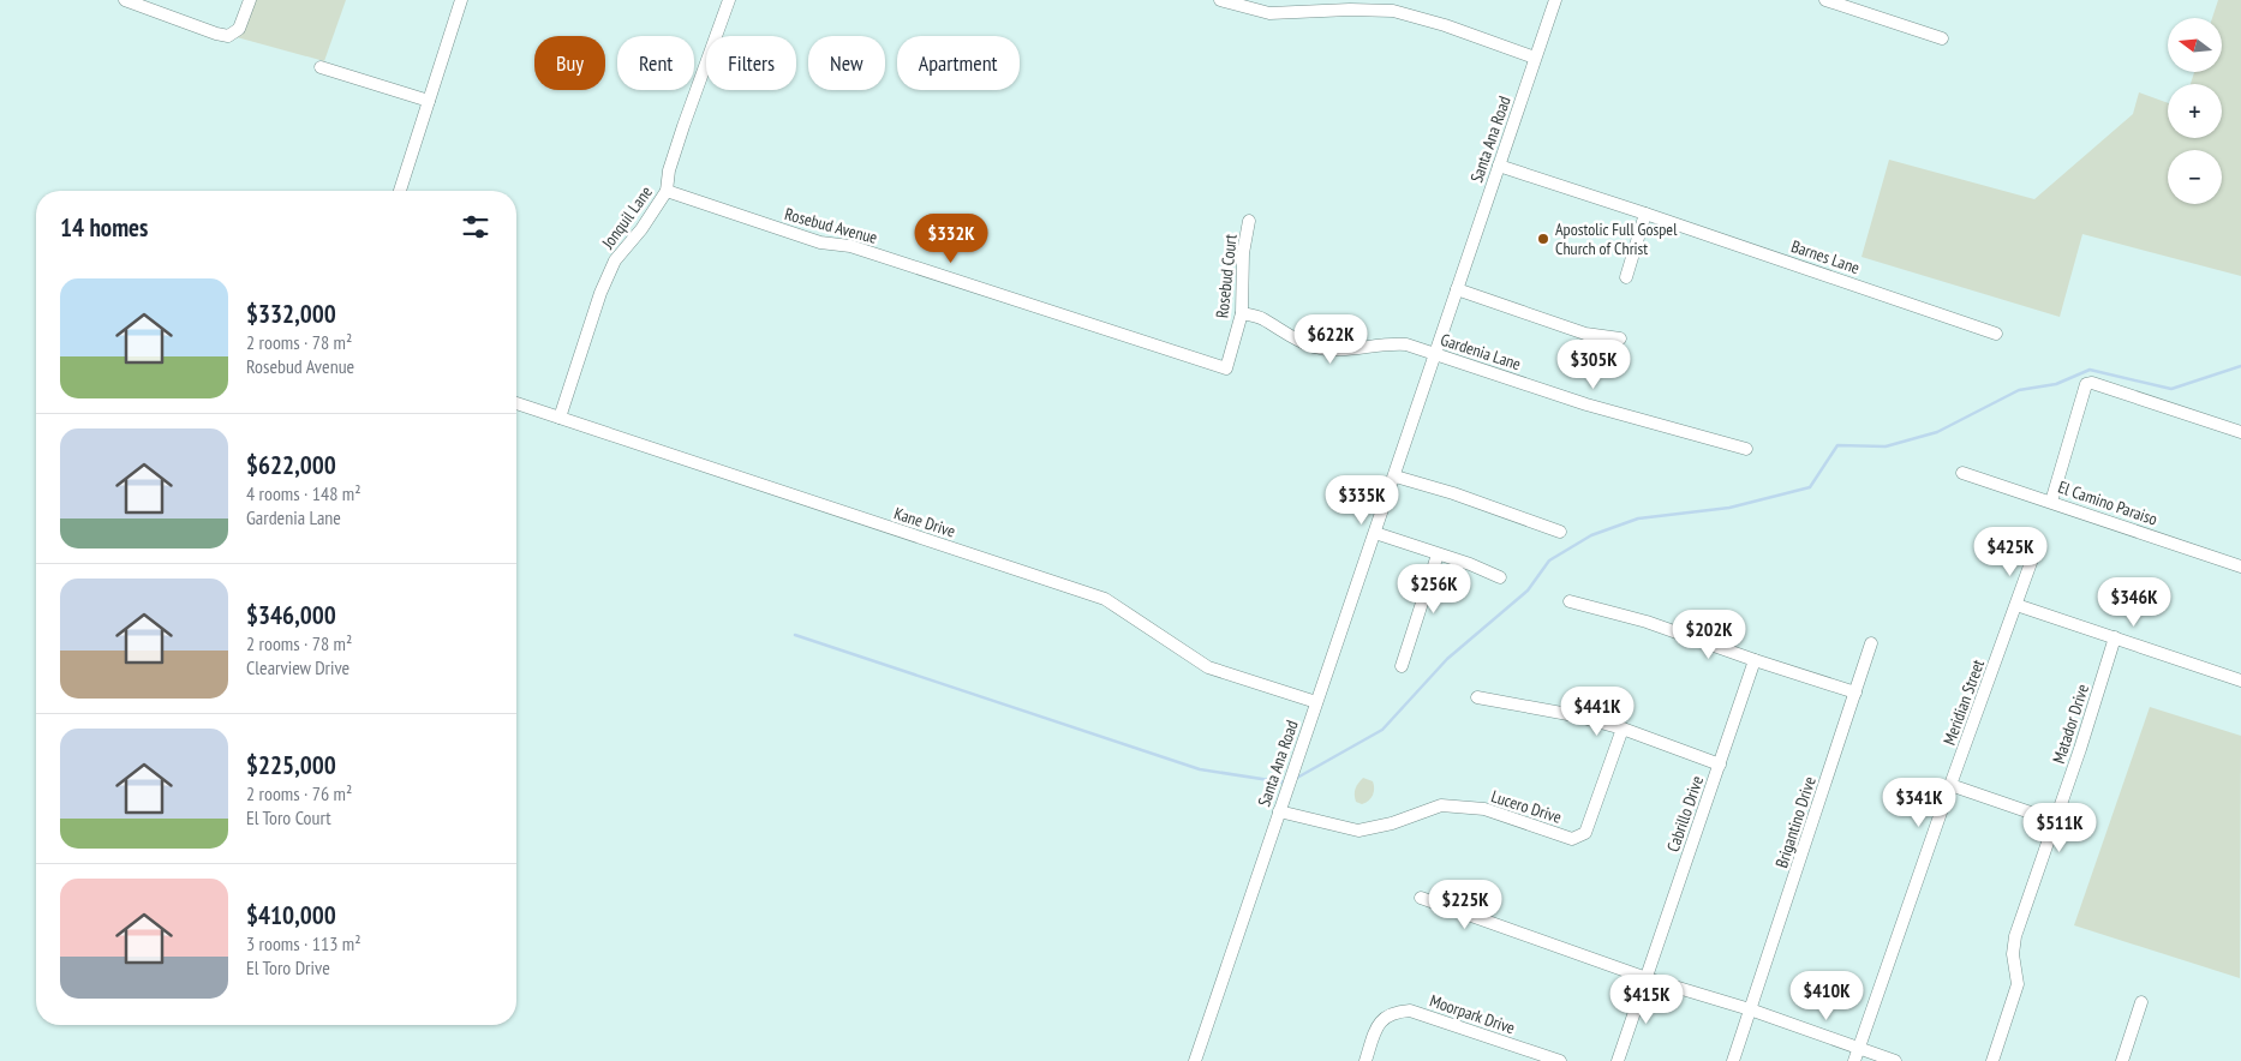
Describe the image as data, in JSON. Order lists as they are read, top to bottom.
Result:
{
  "streets": {
    "street": [
      "Santa Ana Road",
      "Jonquil Lane",
      "Rosebud Avenue",
      "Barnes Lane",
      "Rosebud Court",
      "Gardenia Lane",
      "El Camino Paraiso",
      "Kane Drive",
      "Meridian Street",
      "Matador Drive",
      "Lucero Drive",
      "Cabrillo Drive",
      "Brigantino Drive",
      "Moorpark Drive"
    ]
  },
  "crossings": [
    ["Santa Ana Road", "Barnes Lane"],
    ["Santa Ana Road", "Gardenia Lane"],
    ["Santa Ana Road", "Kane Drive"],
    ["Santa Ana Road", "Lucero Drive"],
    ["Jonquil Lane", "Rosebud Avenue"],
    ["Jonquil Lane", "Kane Drive"],
    ["Rosebud Avenue", "Rosebud Court"],
    ["Rosebud Court", "Gardenia Lane"]
  ],
  "places": ["Apostolic Full Gospel Church of Christ"],
  "north": "left",
  "page": {
    "map_buttons": ["+", "−"],
    "chip": [
      "Buy",
      "Rent",
      "Filters",
      "New",
      "Apartment"
    ],
    "heading": "14 homes",
    "price": [
      "$332K",
      "$622K",
      "$305K",
      "$335K",
      "$425K",
      "$256K",
      "$346K",
      "$202K",
      "$441K",
      "$341K",
      "$511K",
      "$225K",
      "$410K",
      "$415K"
    ],
    "list": [
      {
        "name": "$332,000",
        "note": "2 rooms · 78 m² · Rosebud Avenue"
      },
      {
        "name": "$622,000",
        "note": "4 rooms · 148 m² · Gardenia Lane"
      },
      {
        "name": "$346,000",
        "note": "2 rooms · 78 m² · Clearview Drive"
      },
      {
        "name": "$225,000",
        "note": "2 rooms · 76 m² · El Toro Court"
      },
      {
        "name": "$410,000",
        "note": "3 rooms · 113 m² · El Toro Drive"
      }
    ]
  }
}
